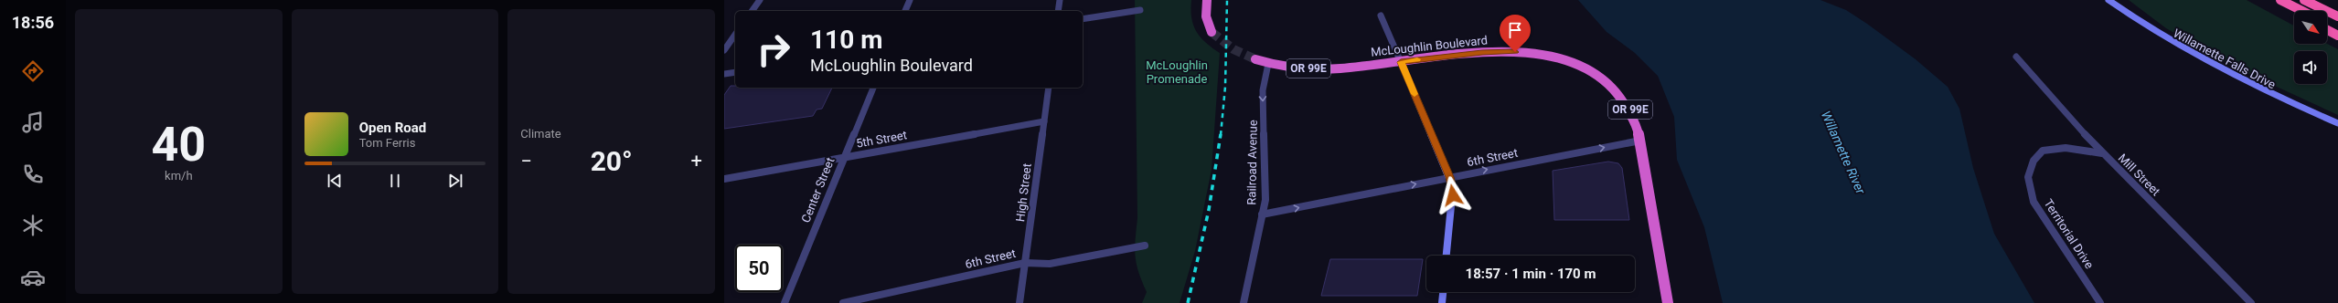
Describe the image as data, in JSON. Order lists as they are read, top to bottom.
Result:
{
  "streets": {
    "highway": ["McLoughlin Boulevard", "OR 99E"],
    "main road": ["Willamette Falls Drive"],
    "street": [
      "5th Street",
      "6th Street",
      "Railroad Avenue",
      "Mill Street",
      "Center Street",
      "High Street",
      "Territorial Drive"
    ]
  },
  "crossings": [
    ["McLoughlin Boulevard", "6th Street"],
    ["McLoughlin Boulevard", "Railroad Avenue"],
    ["5th Street", "Center Street"],
    ["5th Street", "High Street"],
    ["6th Street", "Railroad Avenue"],
    ["6th Street", "High Street"],
    ["Mill Street", "Territorial Drive"]
  ],
  "one_way": ["6th Street", "Railroad Avenue"],
  "water": ["Willamette River"],
  "parks": ["McLoughlin Promenade"],
  "north": "bottom right",
  "page": {
    "tabs": "18:56",
    "tile": [
      ["40", "km/h"],
      "Climate"
    ],
    "turn": ["110 m", "McLoughlin Boulevard"],
    "song": ["Open Road", "Tom Ferris"],
    "heat": ["−", "20°", "+"],
    "limit": "50",
    "trip": "18:57 · 1 min · 170 m"
  }
}
